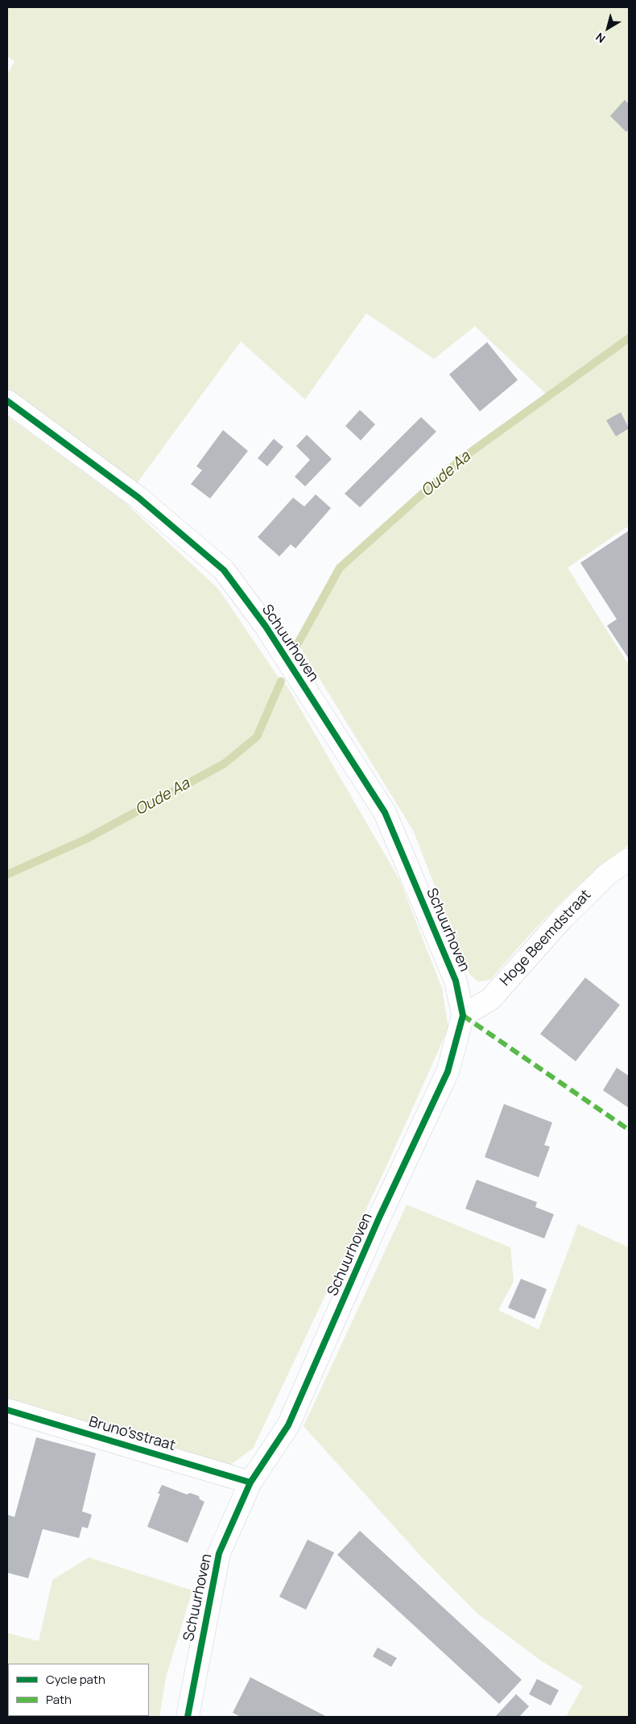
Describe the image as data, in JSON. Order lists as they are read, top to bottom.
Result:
{
  "streets": {
    "street": ["Schuurhoven", "Hoge Beemdstraat", "Bruno'sstraat"]
  },
  "crossings": [
    ["Schuurhoven", "Hoge Beemdstraat"],
    ["Schuurhoven", "Bruno'sstraat"]
  ],
  "water": ["Oude Aa"],
  "legend": ["Cycle path", "Path"],
  "north": "bottom left"
}
